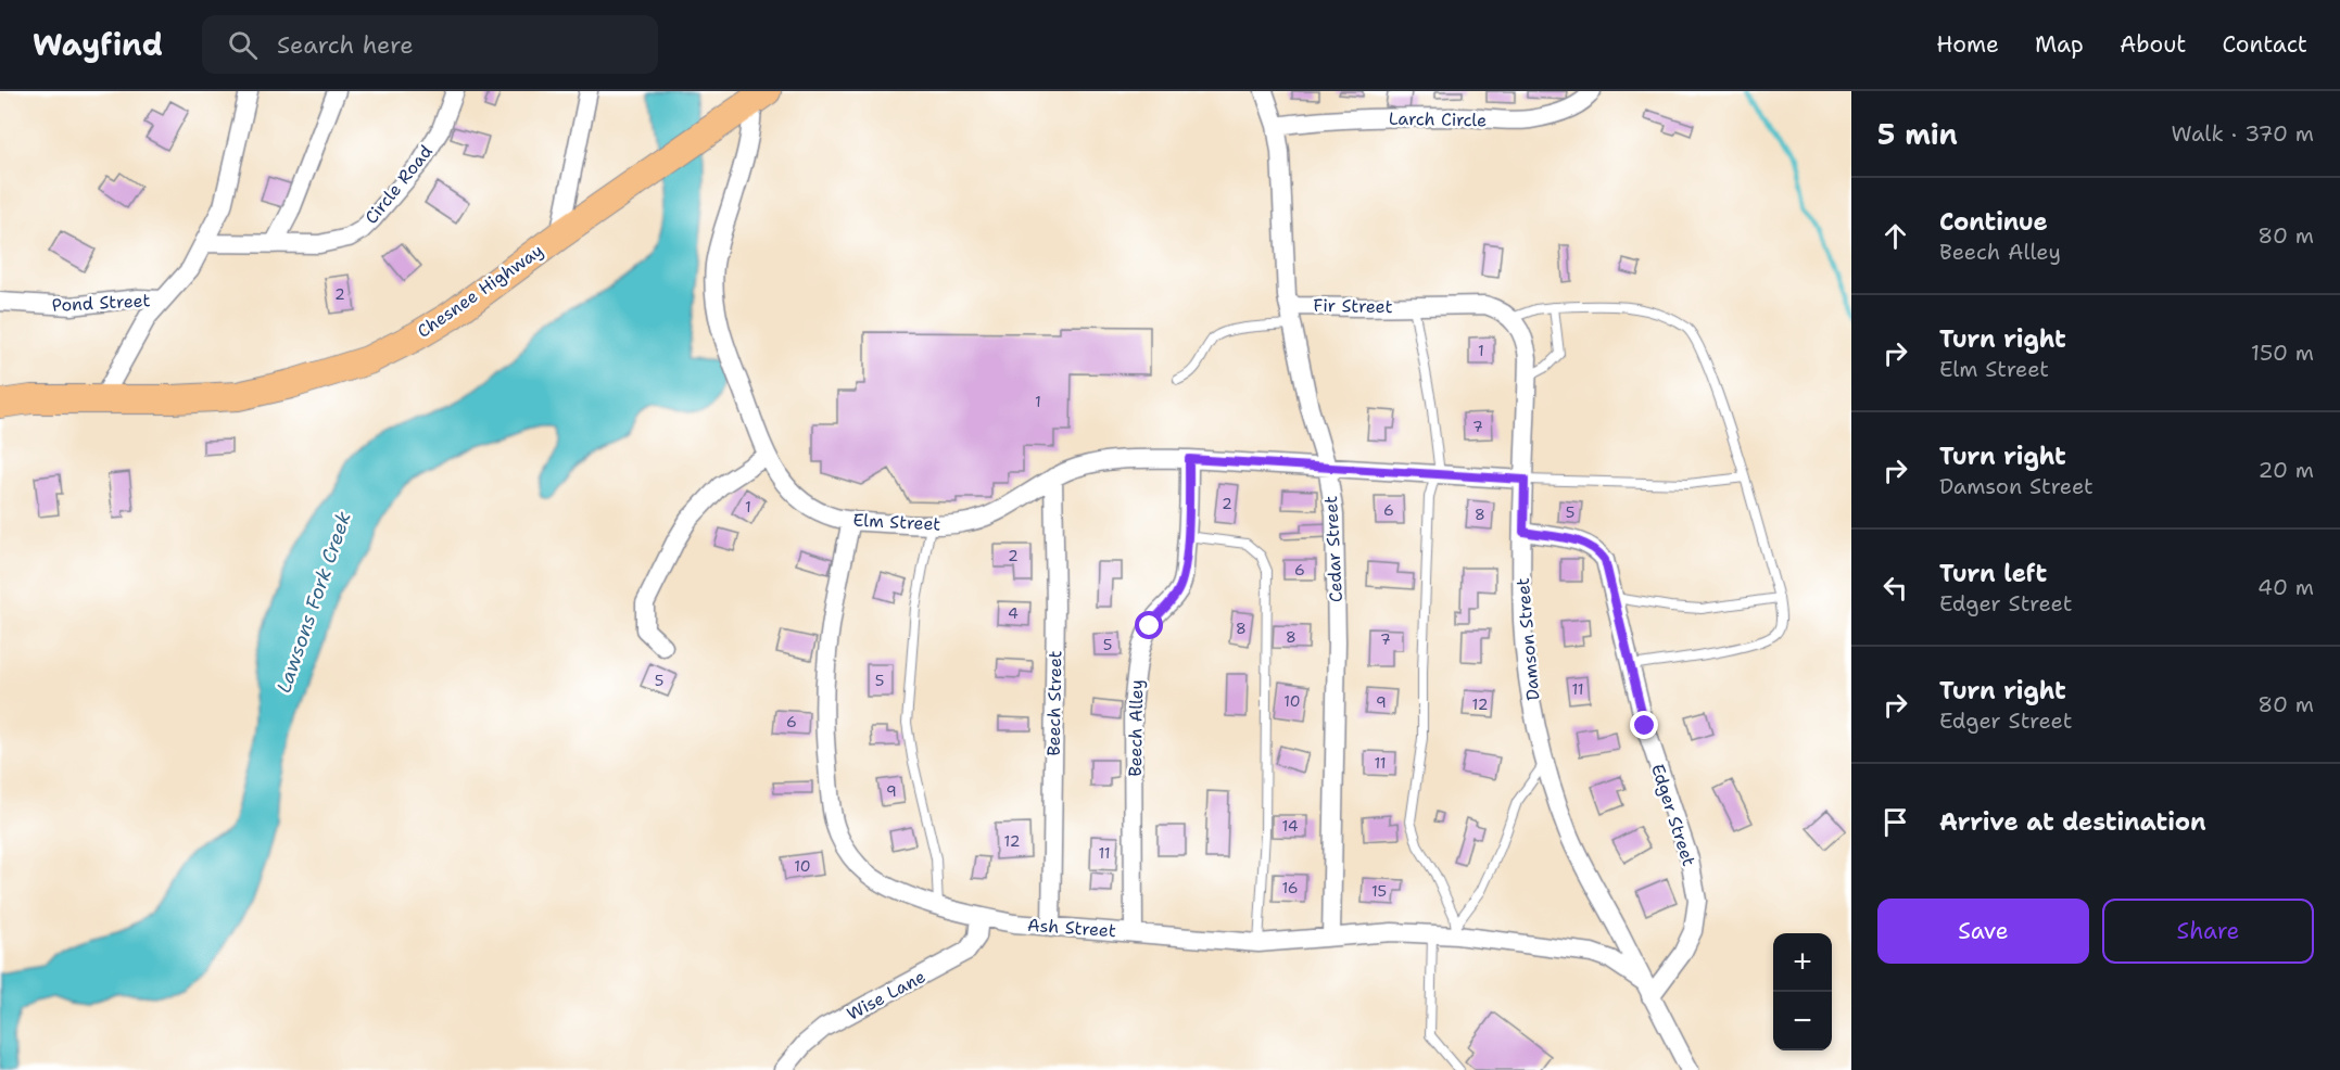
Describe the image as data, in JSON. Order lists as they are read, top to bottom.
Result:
{
  "streets": {
    "main road": ["Chesnee Highway"],
    "street": [
      "Larch Circle",
      "Circle Road",
      "Pond Street",
      "Fir Street",
      "Elm Street",
      "Cedar Street",
      "Damson Street",
      "Beech Street",
      "Beech Alley",
      "Edger Street",
      "Ash Street",
      "Wise Lane"
    ]
  },
  "crossings": [
    ["Larch Circle", "Cedar Street"],
    ["Chesnee Highway", "Elm Street"],
    ["Fir Street", "Cedar Street"],
    ["Elm Street", "Cedar Street"],
    ["Elm Street", "Damson Street"],
    ["Elm Street", "Beech Street"],
    ["Elm Street", "Beech Alley"],
    ["Elm Street", "Ash Street"],
    ["Cedar Street", "Ash Street"],
    ["Damson Street", "Edger Street"],
    ["Damson Street", "Ash Street"],
    ["Beech Street", "Ash Street"],
    ["Beech Alley", "Ash Street"],
    ["Edger Street", "Ash Street"],
    ["Ash Street", "Wise Lane"]
  ],
  "water": ["Lawsons Fork Creek"],
  "house_numbers": [
    "2",
    "1",
    "1",
    "7",
    "2",
    "1",
    "6",
    "5",
    "8",
    "2",
    "6",
    "4",
    "8",
    "8",
    "7",
    "5",
    "5",
    "5",
    "11",
    "10",
    "9",
    "12",
    "6",
    "11",
    "9",
    "14",
    "12",
    "11",
    "10",
    "16",
    "15"
  ],
  "page": {
    "header": "Wayfind",
    "search": "Search here",
    "nav": [
      "Home",
      "Map",
      "About",
      "Contact"
    ],
    "heading": ["5 min", "Walk · 370 m"],
    "list": [
      ["Continue", "Beech Alley", "80 m"],
      ["Turn right", "Elm Street", "150 m"],
      ["Turn right", "Damson Street", "20 m"],
      ["Turn left", "Edger Street", "40 m"],
      ["Turn right", "Edger Street", "80 m"],
      "Arrive at destination"
    ],
    "buttons": ["Save", "Share"],
    "map_buttons": ["+", "−"]
  }
}
